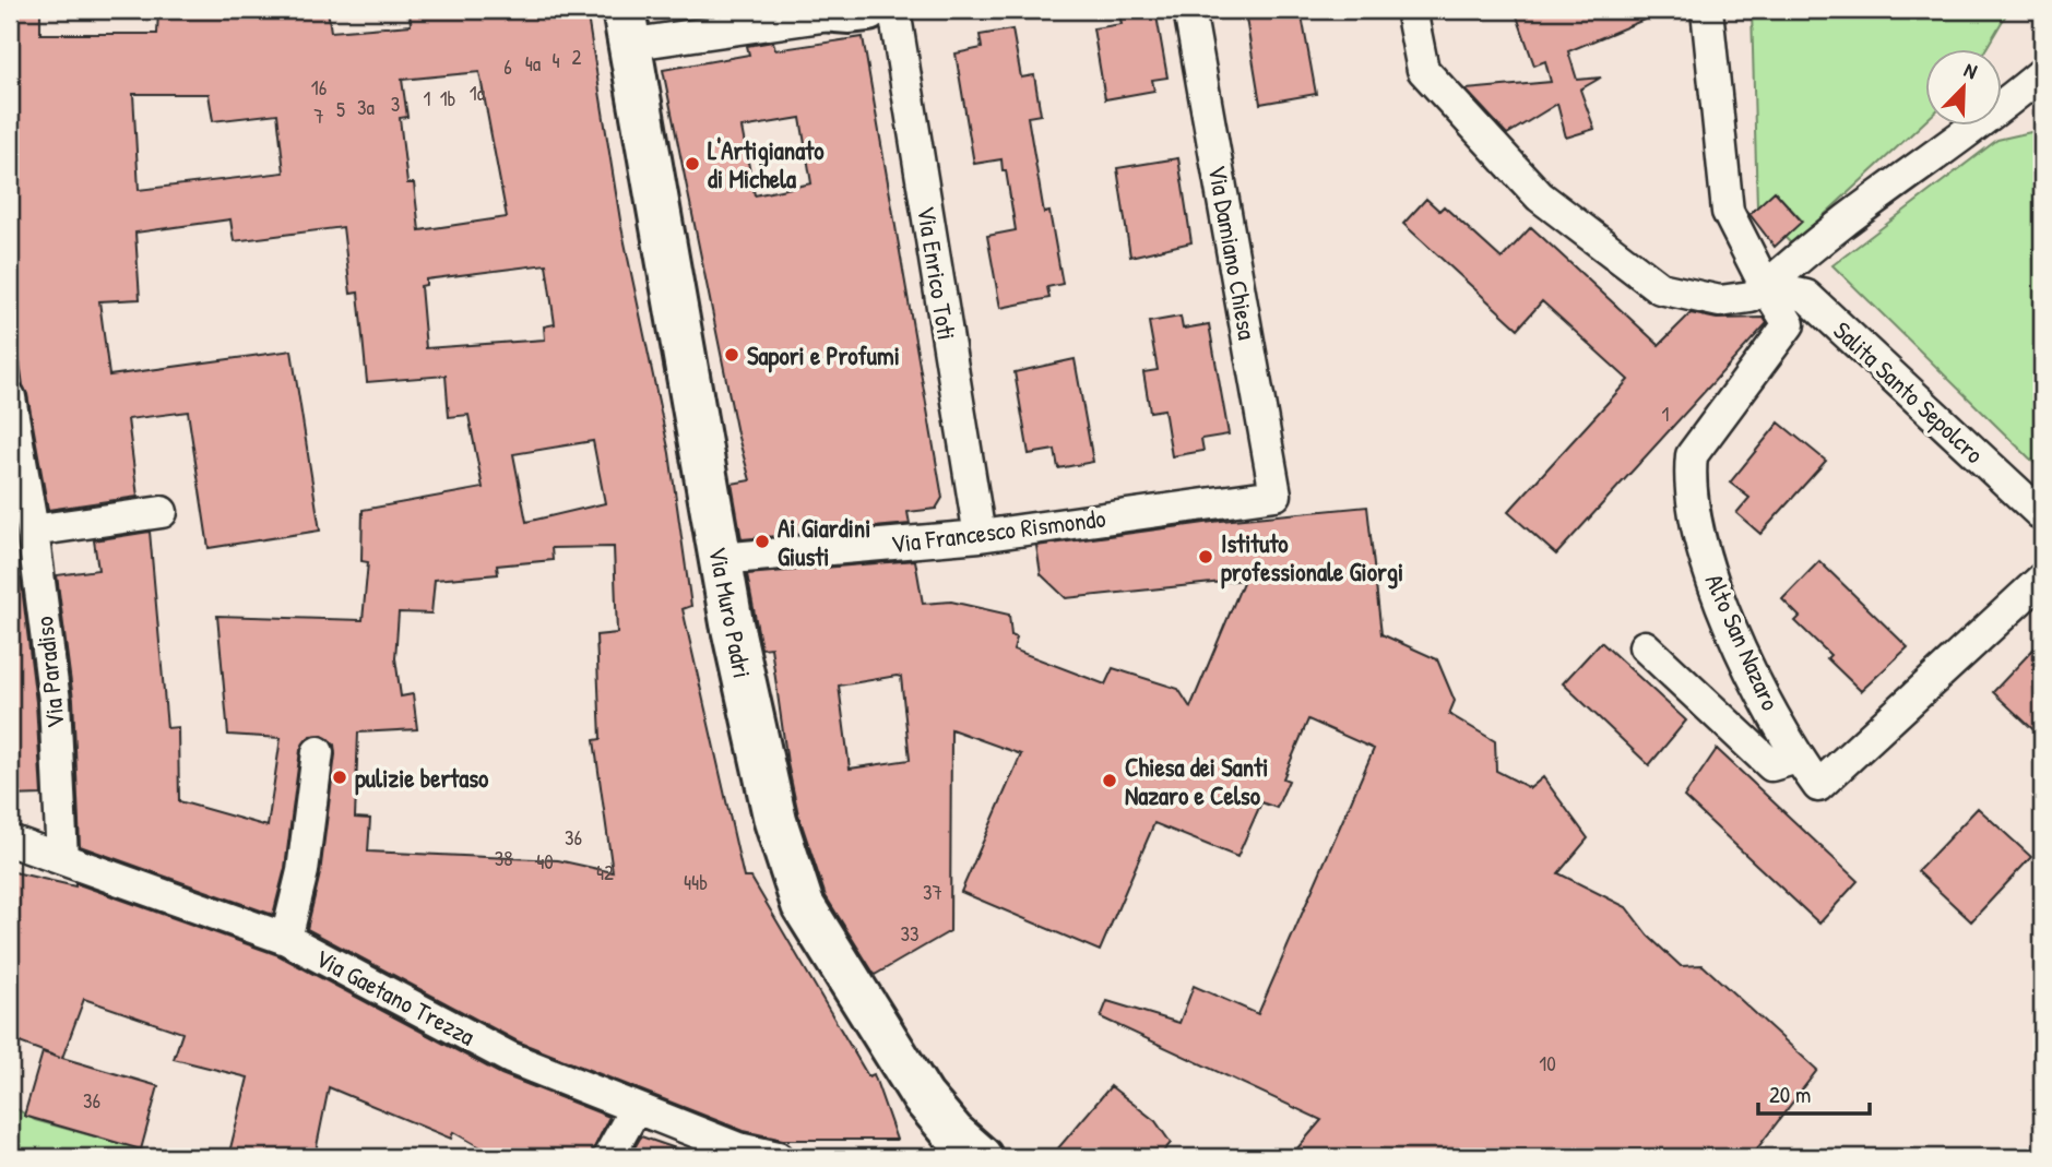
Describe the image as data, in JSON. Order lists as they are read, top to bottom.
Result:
{
  "streets": {
    "main road": ["Via Muro Padri"],
    "street": [
      "Via Damiano Chiesa",
      "Via Enrico Toti",
      "Salita Santo Sepolcro",
      "Via Francesco Rismondo",
      "Alto San Nazaro",
      "Via Paradiso",
      "Via Gaetano Trezza"
    ]
  },
  "crossings": [
    ["Via Damiano Chiesa", "Via Francesco Rismondo"],
    ["Via Enrico Toti", "Via Francesco Rismondo"],
    ["Salita Santo Sepolcro", "Alto San Nazaro"],
    ["Via Francesco Rismondo", "Via Muro Padri"],
    ["Via Paradiso", "Via Gaetano Trezza"]
  ],
  "places": [
    "L'Artigianato di Michela",
    "Sapori e Profumi",
    "Ai Giardini Giusti",
    "Istituto professionale Giorgi",
    "pulizie bertaso",
    "Chiesa dei Santi Nazaro e Celso"
  ],
  "house_numbers": [
    "2",
    "4",
    "4a",
    "6",
    "16",
    "1a",
    "1",
    "1b",
    "3",
    "3a",
    "5",
    "7",
    "1",
    "36",
    "38",
    "40",
    "42",
    "44b",
    "37",
    "33",
    "10",
    "36"
  ],
  "scale_bar": "20 m",
  "north": "top right"
}
